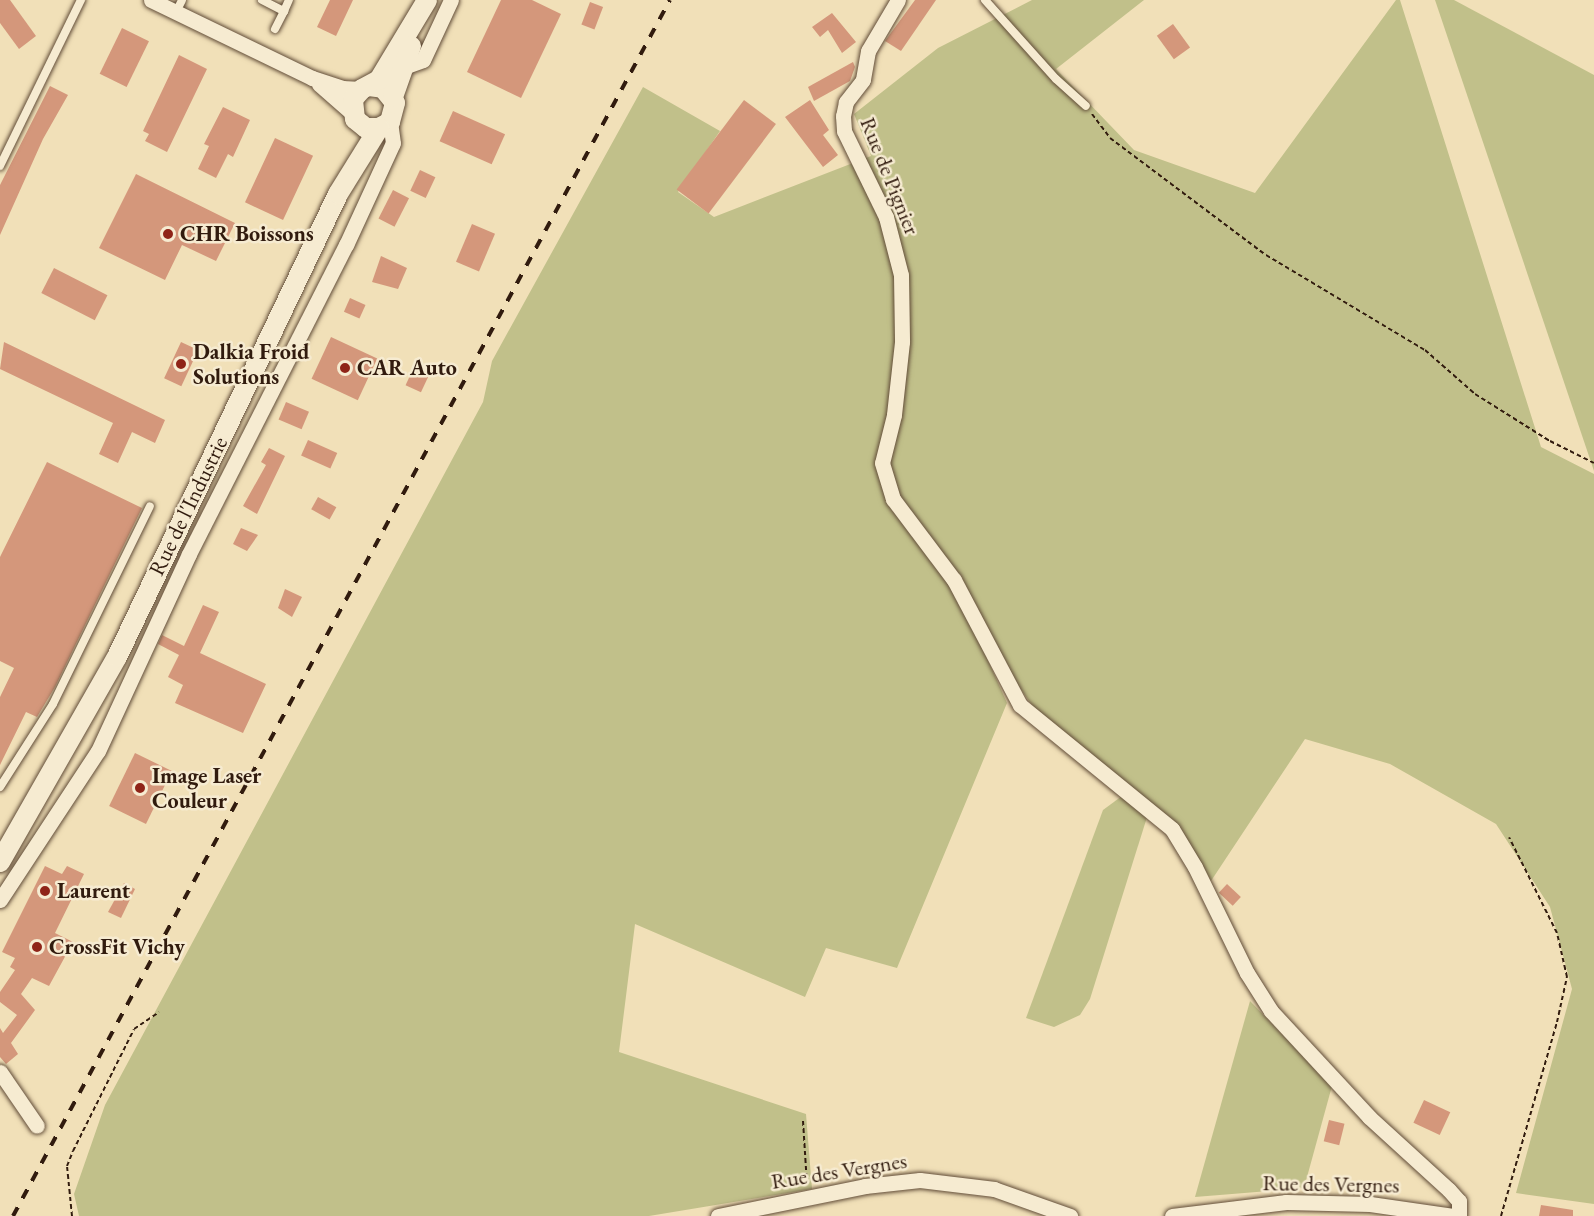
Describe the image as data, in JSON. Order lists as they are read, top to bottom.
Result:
{
  "streets": {
    "main road": ["Rue de l'Industrie"],
    "street": ["Rue de Pignier", "Rue des Vergnes"]
  },
  "places": [
    "CHR Boissons",
    "Dalkia Froid Solutions",
    "CAR Auto",
    "Image Laser Couleur",
    "Laurent",
    "CrossFit Vichy"
  ]
}
